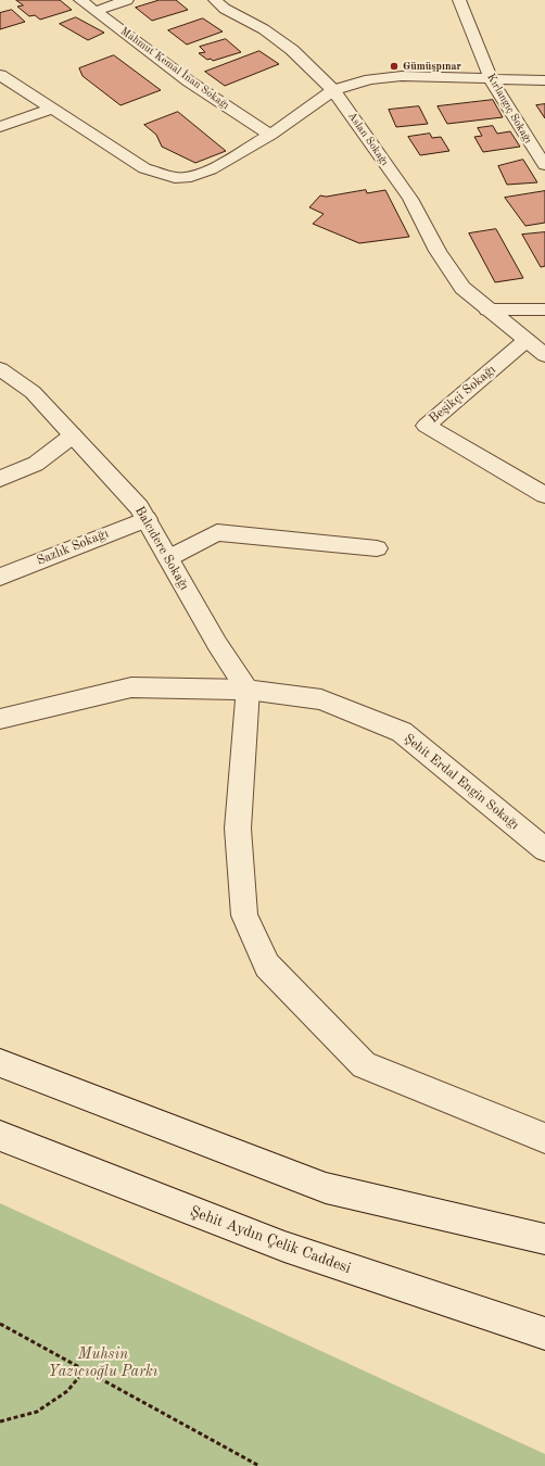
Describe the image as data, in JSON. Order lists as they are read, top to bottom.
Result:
{
  "streets": {
    "street": [
      "Mahmut Kemal İnan Sokağı",
      "Kırlangıç Sokağı",
      "Aslan Sokağı",
      "Beşikçi Sokağı",
      "Sazlık Sokağı",
      "Balcıdere Sokağı",
      "Şehit Erdal Engin Sokağı",
      "Şehit Aydın Çelik Caddesi"
    ]
  },
  "crossings": [
    ["Aslan Sokağı", "Beşikçi Sokağı"],
    ["Sazlık Sokağı", "Balcıdere Sokağı"],
    ["Balcıdere Sokağı", "Şehit Erdal Engin Sokağı"]
  ],
  "parks": ["Muhsin Yazıcıoğlu Parkı"],
  "places": ["Gümüşpınar"]
}
